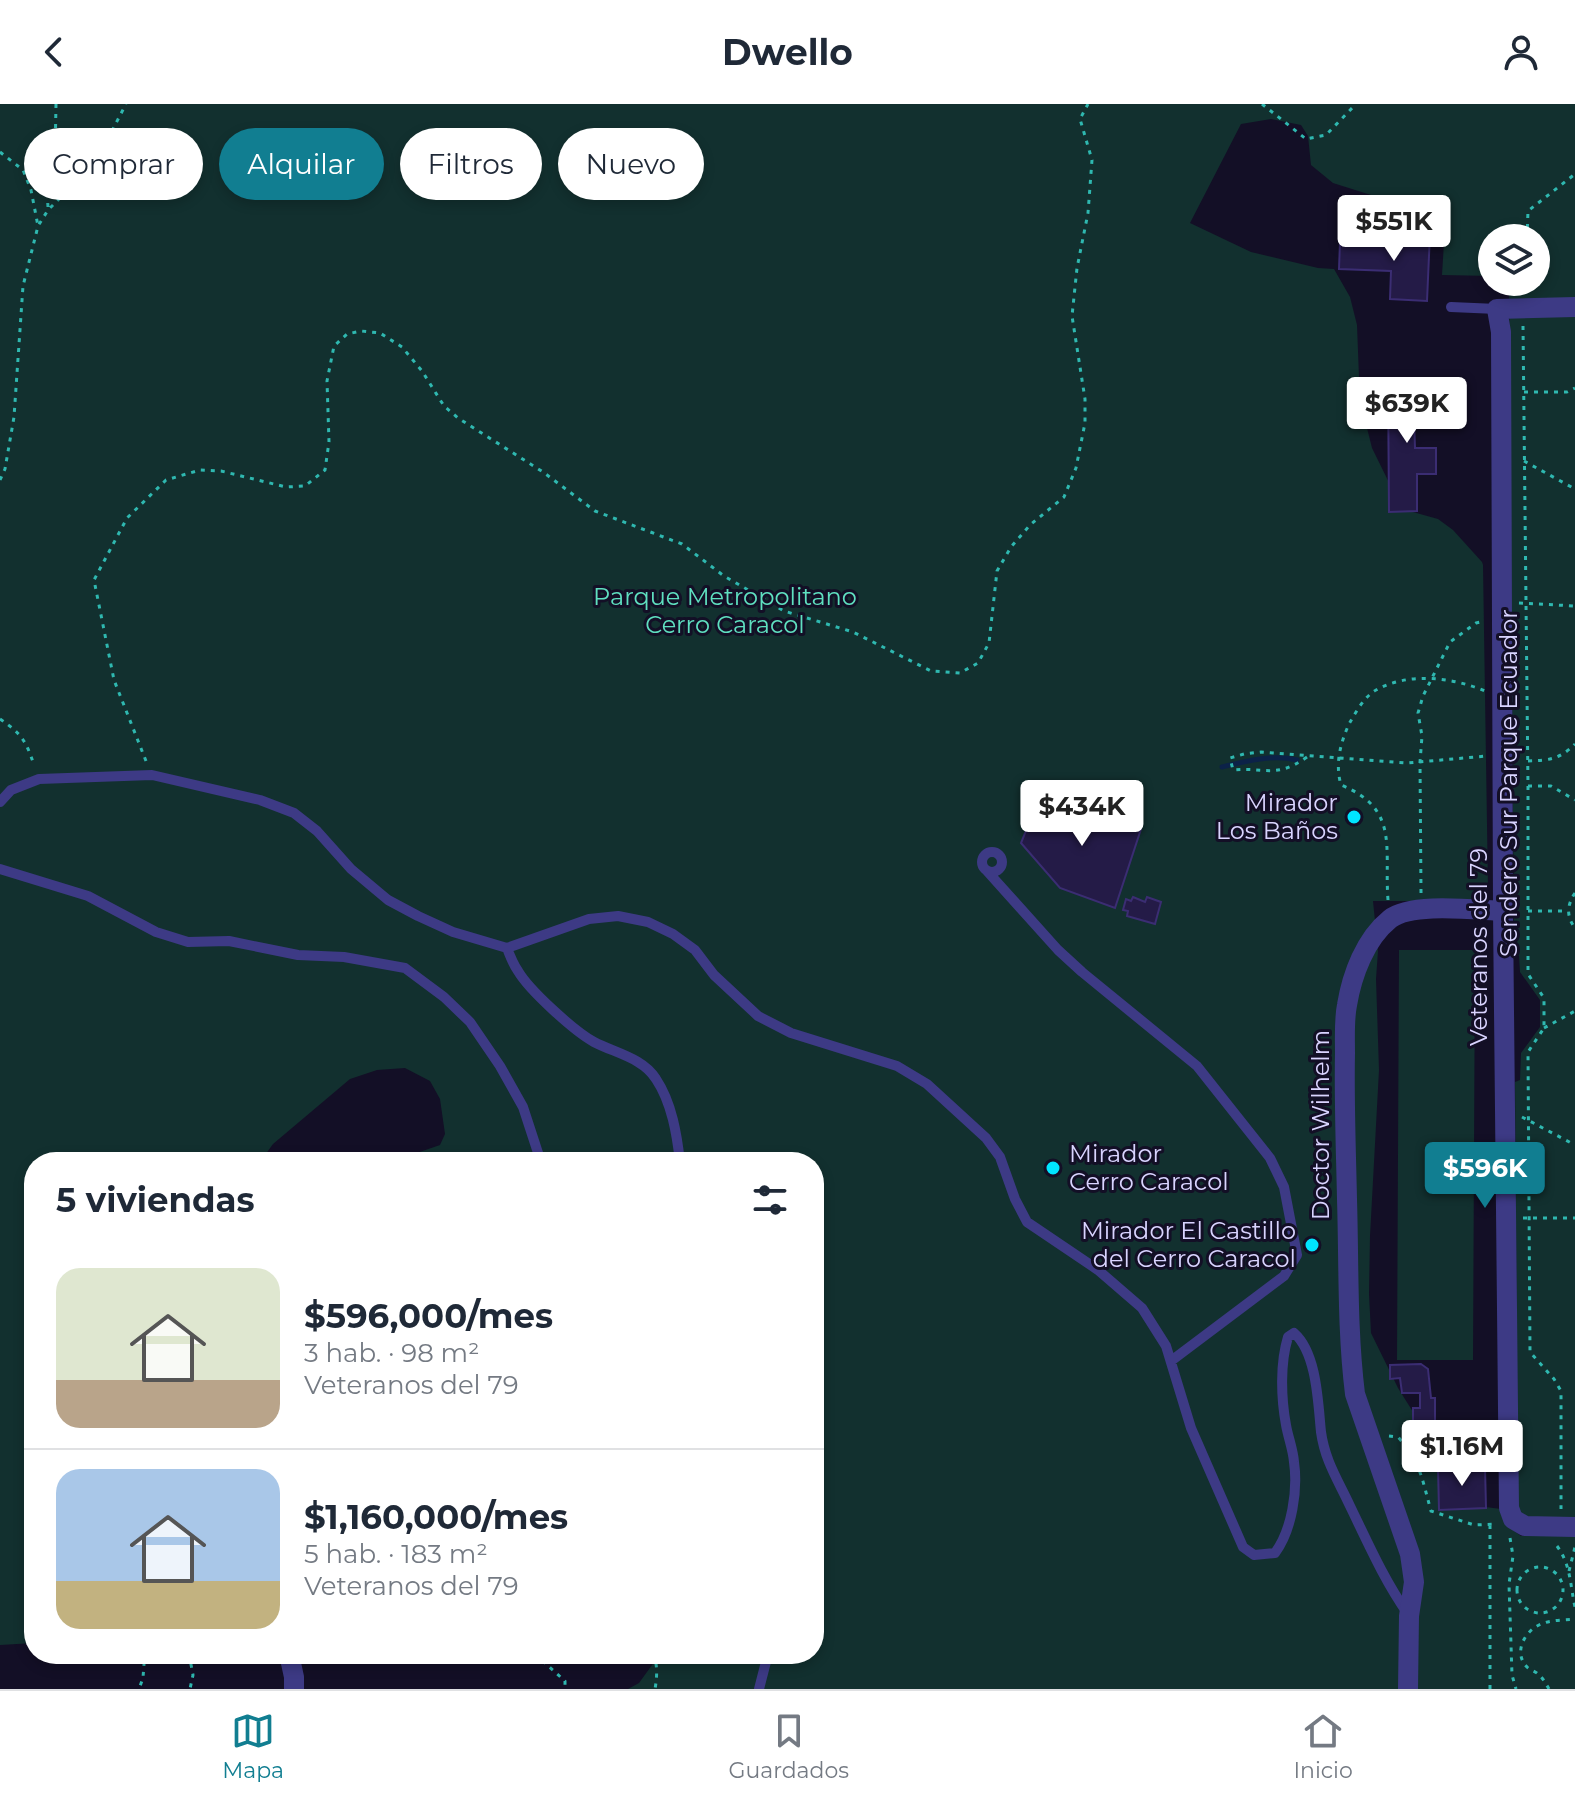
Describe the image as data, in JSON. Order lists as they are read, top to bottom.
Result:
{
  "streets": {
    "street": ["Veteranos del 79", "Doctor Wilhelm"],
    "path": ["Sendero Sur Parque Ecuador"]
  },
  "parks": ["Parque Metropolitano Cerro Caracol"],
  "places": ["Mirador Los Baños", "Mirador Cerro Caracol", "Mirador El Castillo del Cerro Caracol"],
  "page": {
    "header": "Dwello",
    "chip": [
      "Comprar",
      "Alquilar",
      "Filtros",
      "Nuevo"
    ],
    "price": [
      "$551K",
      "$639K",
      "$434K",
      "$596K",
      "$1.16M"
    ],
    "heading": "5 viviendas",
    "list": [
      {
        "name": "$596,000/mes",
        "note": "3 hab. · 98 m² · Veteranos del 79"
      },
      {
        "name": "$1,160,000/mes",
        "note": "5 hab. · 183 m² · Veteranos del 79"
      }
    ],
    "tabs": ["Mapa", "Guardados", "Inicio"]
  }
}
